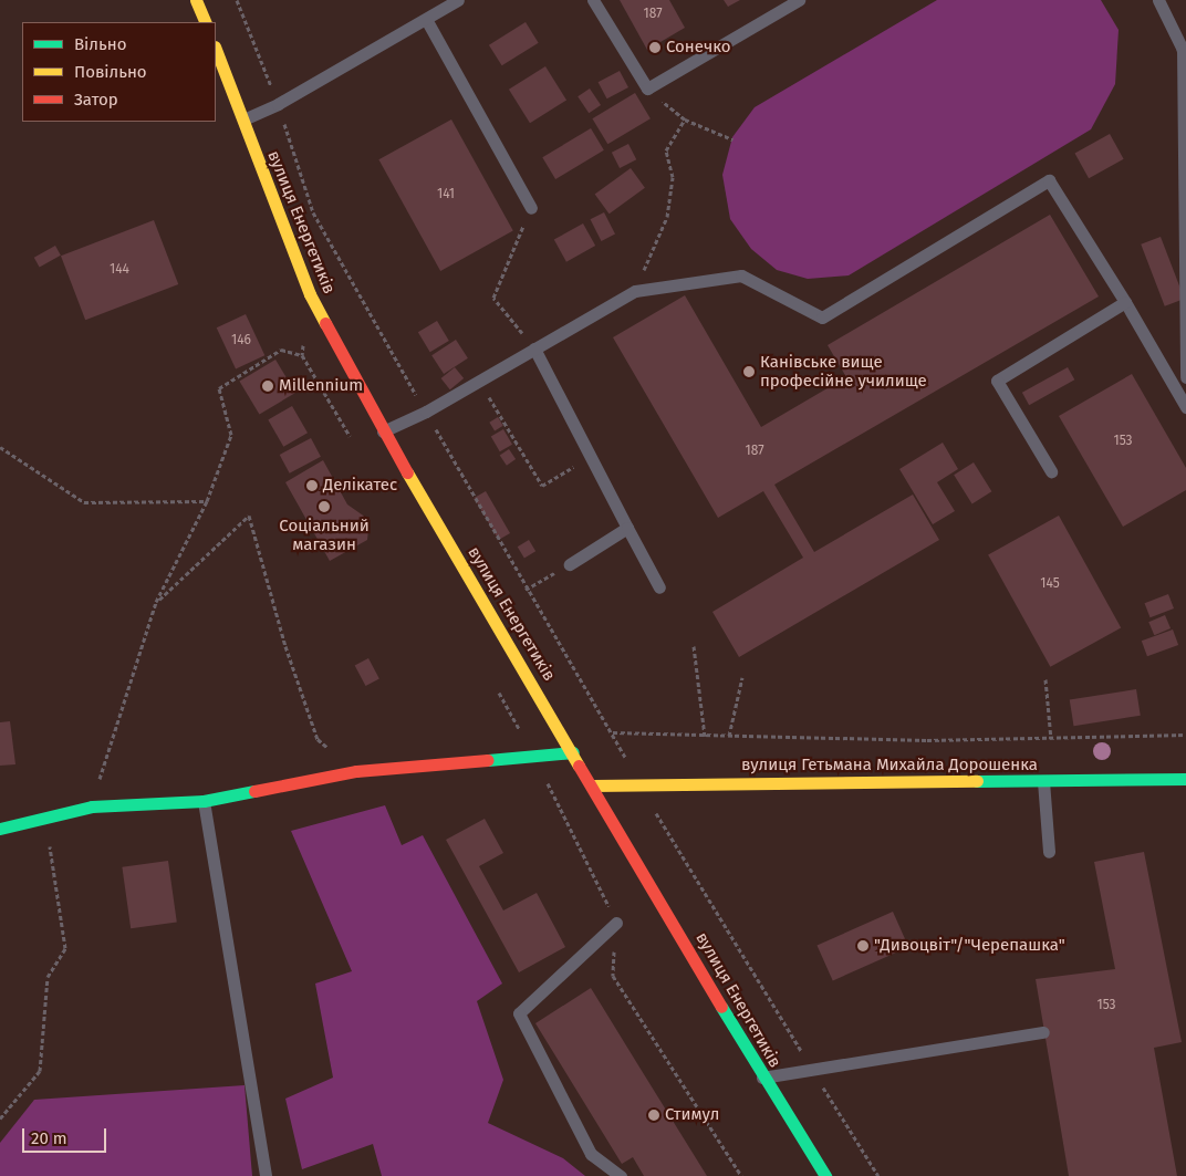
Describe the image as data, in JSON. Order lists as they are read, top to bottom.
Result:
{
  "streets": {
    "main road": ["вулиця Енергетиків", "вулиця Гетьмана Михайла Дорошенка"]
  },
  "crossings": [
    ["вулиця Енергетиків", "вулиця Гетьмана Михайла Дорошенка"]
  ],
  "places": [
    "Сонечко",
    "Канівське вище професійне училище",
    "Millennium",
    "Делікатес",
    "Соціальний магазин",
    "\"Дивоцвіт\"/\"Черепашка\"",
    "Стимул"
  ],
  "house_numbers": [
    "187",
    "141",
    "144",
    "146",
    "153",
    "187",
    "145",
    "153"
  ],
  "legend": ["Вільно", "Повільно", "Затор"],
  "scale_bar": "20 m"
}
